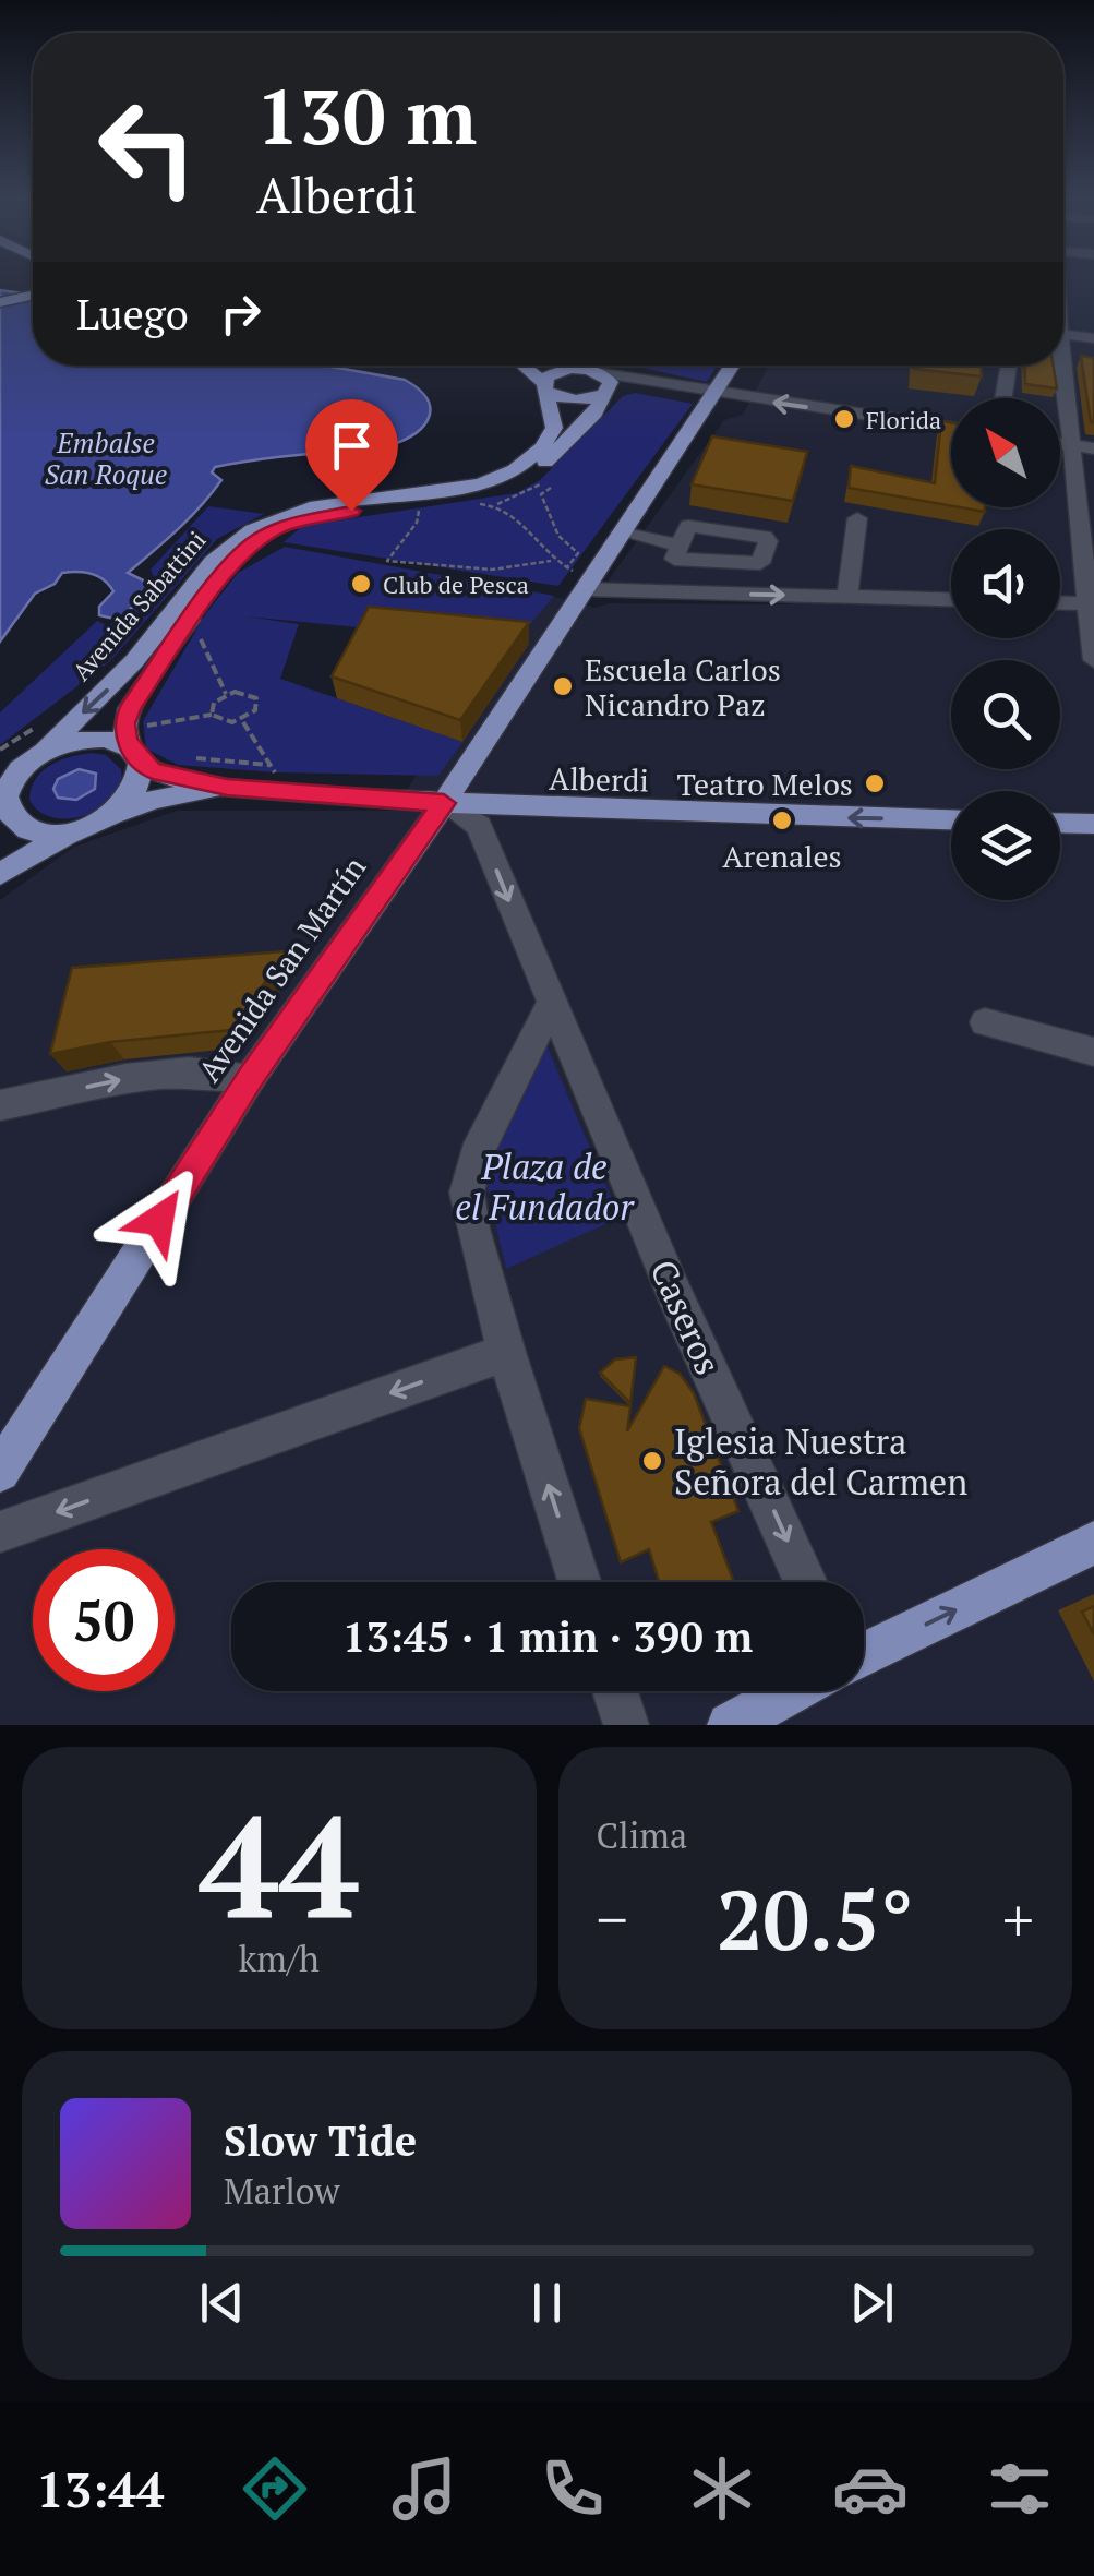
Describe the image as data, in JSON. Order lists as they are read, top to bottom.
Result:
{
  "streets": {
    "main road": ["Avenida Sabattini", "Alberdi", "Avenida San Martín"],
    "street": ["Caseros"]
  },
  "crossings": [
    ["Avenida Sabattini", "Alberdi"],
    ["Alberdi", "Avenida San Martín"],
    ["Alberdi", "Caseros"],
    ["Avenida San Martín", "Caseros"]
  ],
  "one_way": ["Alberdi", "Caseros"],
  "water": ["Embalse San Roque"],
  "parks": ["Plaza de el Fundador"],
  "places": [
    "Florida",
    "Club de Pesca",
    "Escuela Carlos Nicandro Paz",
    "Teatro Melos",
    "Arenales",
    "Iglesia Nuestra Señora del Carmen"
  ],
  "north": "top left",
  "page": {
    "turn": ["130 m", "Alberdi"],
    "then": "Luego",
    "limit": "50",
    "trip": "13:45 · 1 min · 390 m",
    "tile": [
      ["44", "km/h"],
      "Clima"
    ],
    "heat": ["−", "20.5°", "+"],
    "song": ["Slow Tide", "Marlow"],
    "tabs": "13:44"
  }
}
